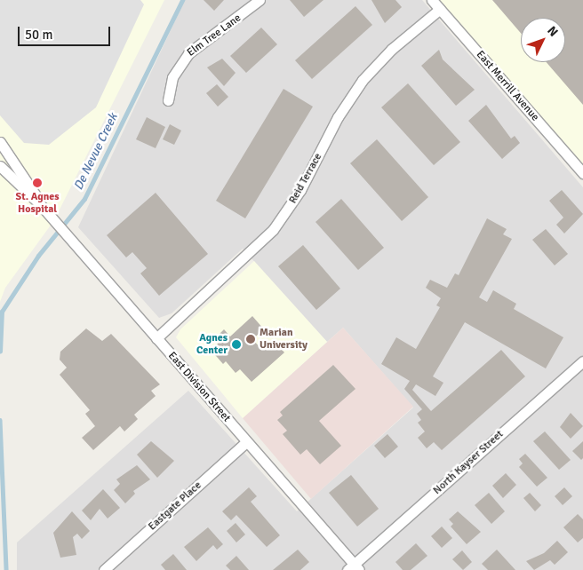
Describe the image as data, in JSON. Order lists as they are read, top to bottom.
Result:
{
  "streets": {
    "street": [
      "Elm Tree Lane",
      "East Merrill Avenue",
      "Reid Terrace",
      "East Division Street",
      "North Kayser Street",
      "Eastgate Place"
    ]
  },
  "crossings": [
    ["East Merrill Avenue", "Reid Terrace"],
    ["Reid Terrace", "East Division Street"],
    ["East Division Street", "North Kayser Street"],
    ["East Division Street", "Eastgate Place"]
  ],
  "water": ["De Nevue Creek"],
  "places": ["St. Agnes Hospital", "Marian University", "Agnes Center"],
  "scale_bar": "50 m",
  "north": "top right"
}
